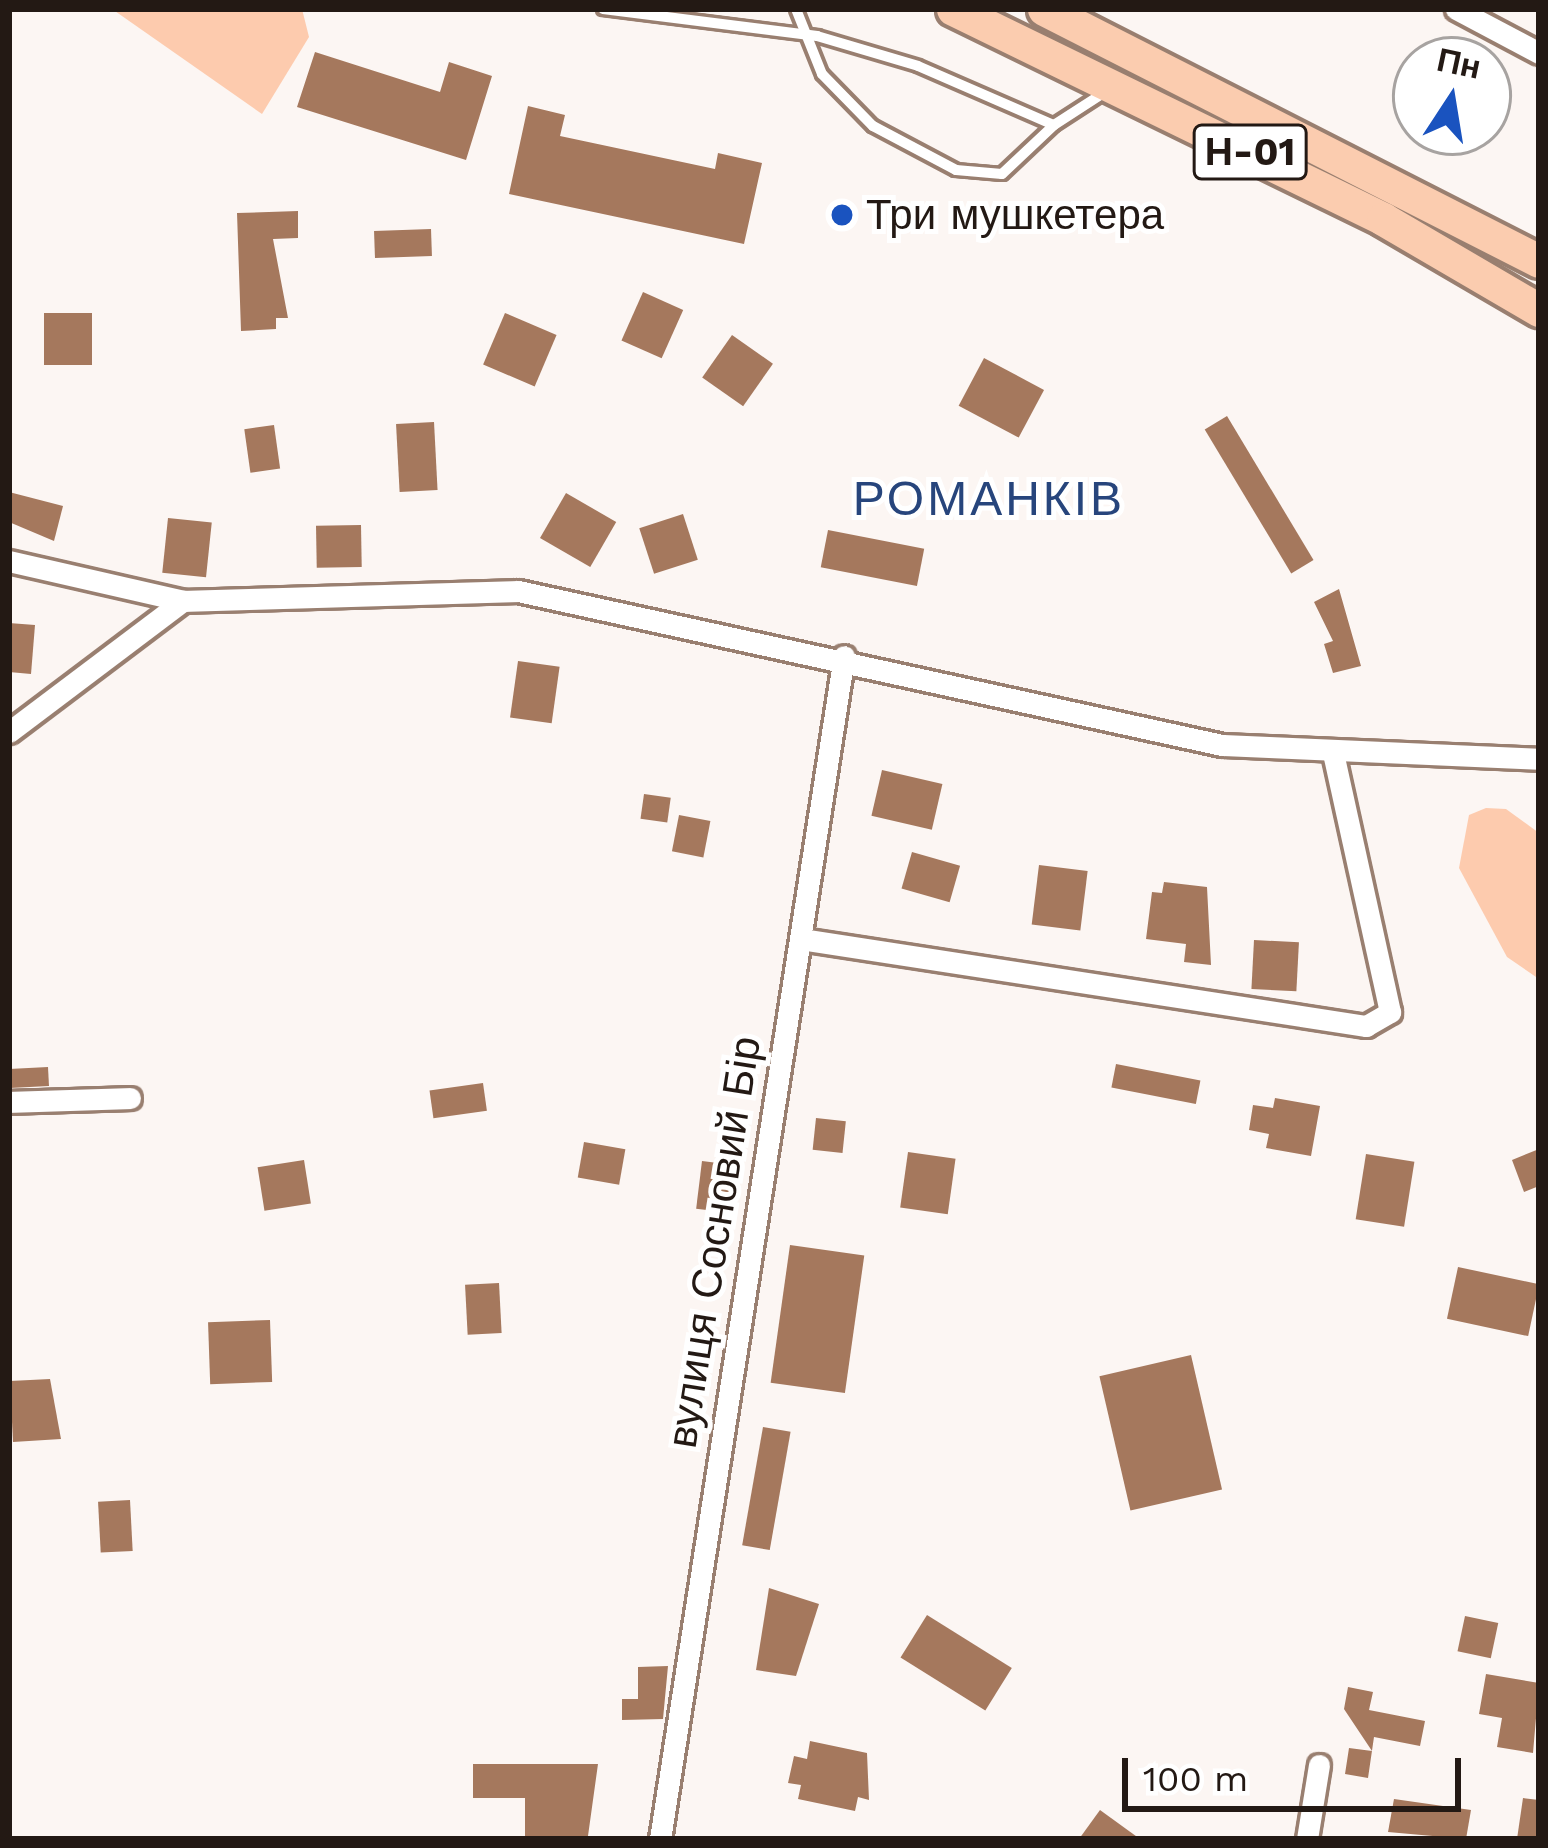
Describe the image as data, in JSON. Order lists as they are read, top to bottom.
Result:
{
  "streets": {
    "main road": ["Н-01"],
    "street": ["вулиця Сосновий Бір"]
  },
  "districts": ["РОМАНКІВ"],
  "places": ["Три мушкетера"],
  "scale_bar": "100 m",
  "north": "top"
}
